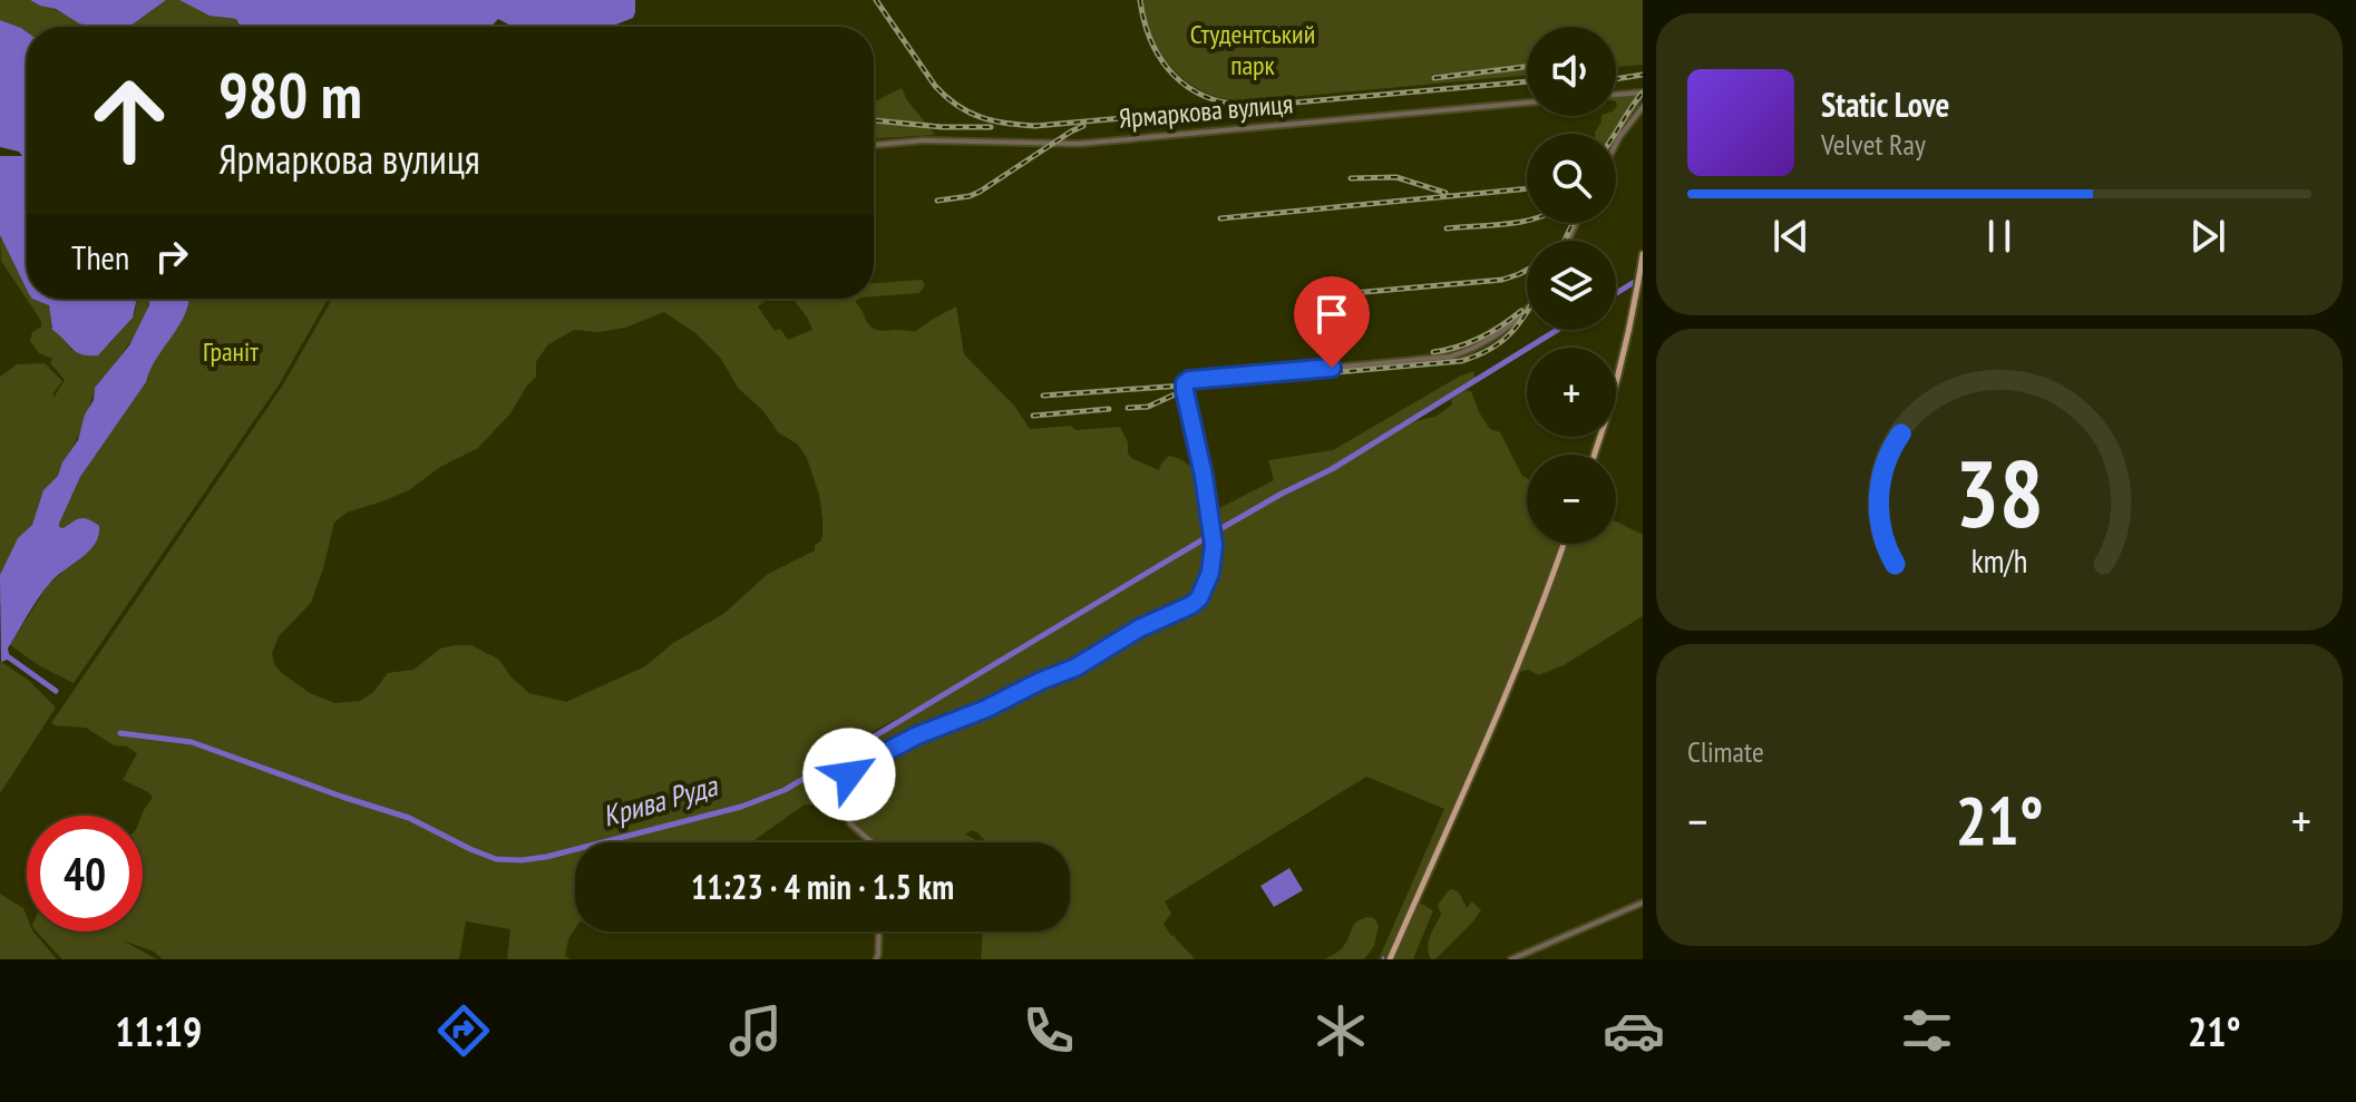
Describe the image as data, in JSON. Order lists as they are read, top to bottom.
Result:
{
  "streets": {
    "street": ["Ярмаркова вулиця"]
  },
  "water": ["Крива Руда"],
  "parks": ["Студентський парк", "Граніт"],
  "page": {
    "map_buttons": ["+", "−"],
    "turn": ["980 m", "Ярмаркова вулиця"],
    "song": ["Static Love", "Velvet Ray"],
    "then": "Then",
    "tile": "Climate",
    "heat": ["−", "21°", "+"],
    "limit": "40",
    "trip": "11:23 · 4 min · 1.5 km",
    "tabs": ["11:19", "21°"],
    "gauge": ["38", "km/h"]
  }
}
